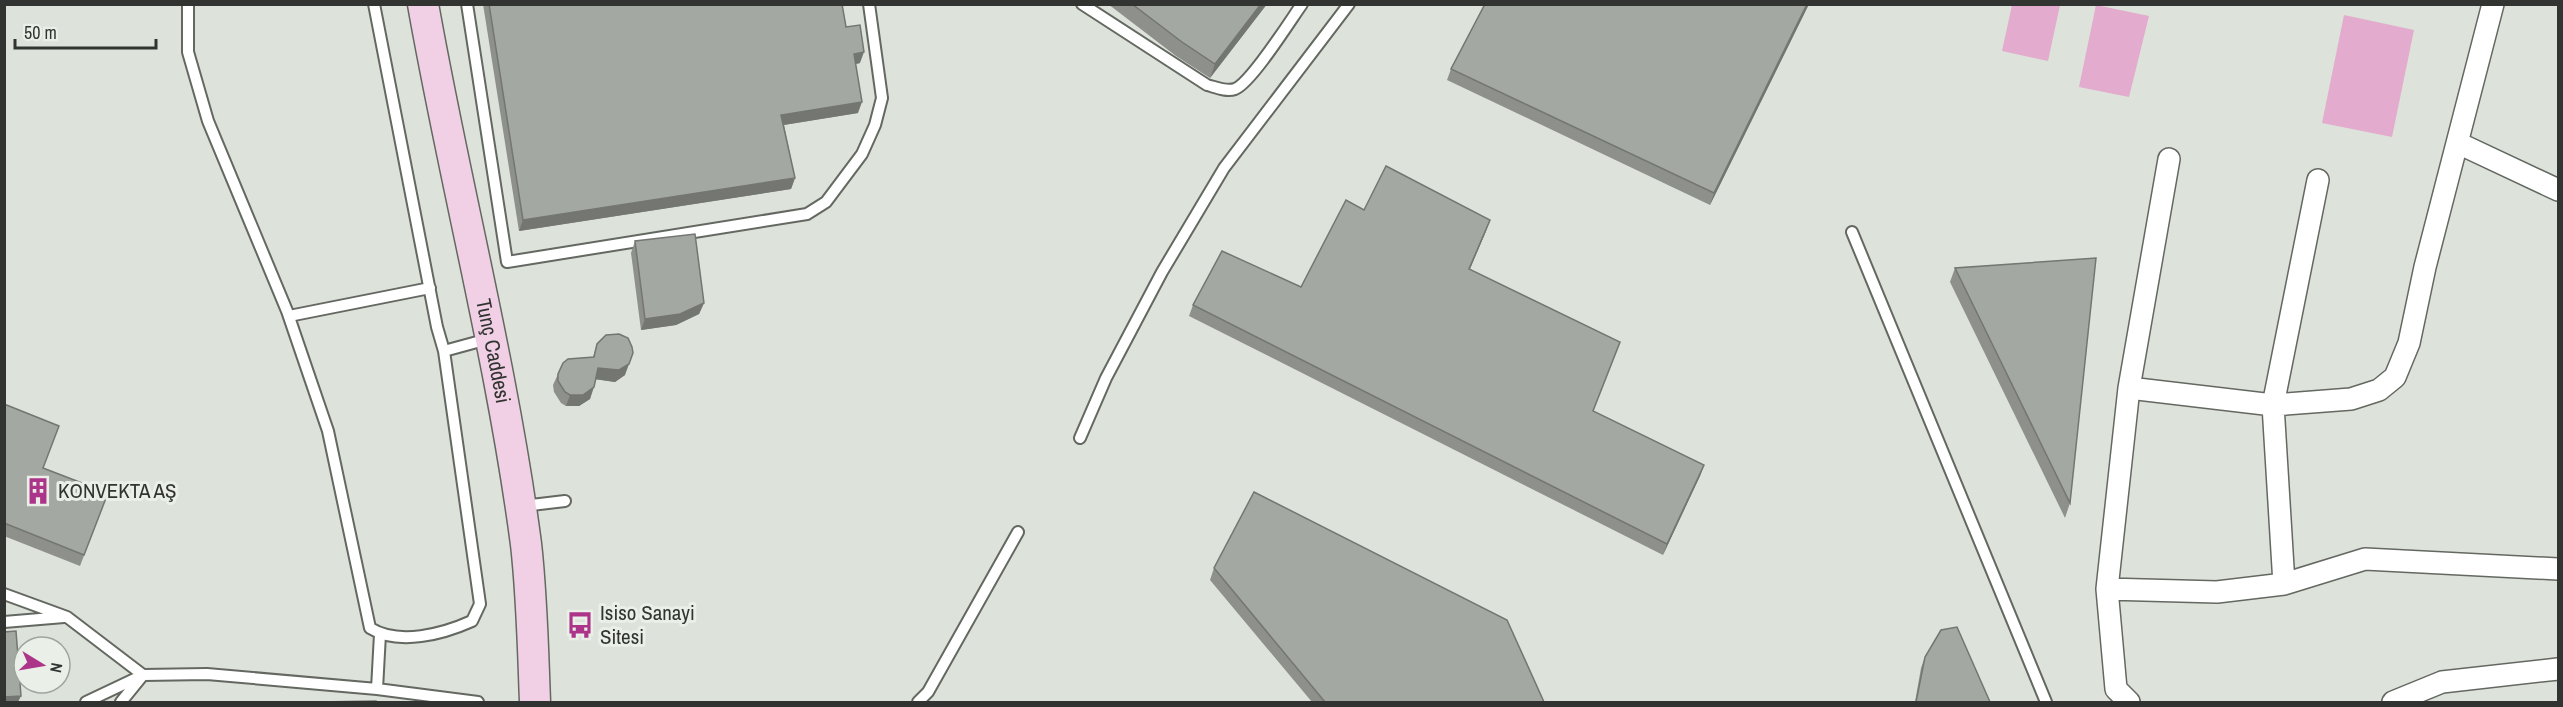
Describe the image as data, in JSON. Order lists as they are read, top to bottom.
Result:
{
  "streets": {
    "main road": ["Tunç Caddesi"]
  },
  "places": {
    "building": ["KONVEKTA AŞ"],
    "bus stop": ["Isiso Sanayi Sitesi"]
  },
  "scale_bar": "50 m",
  "north": "right"
}
